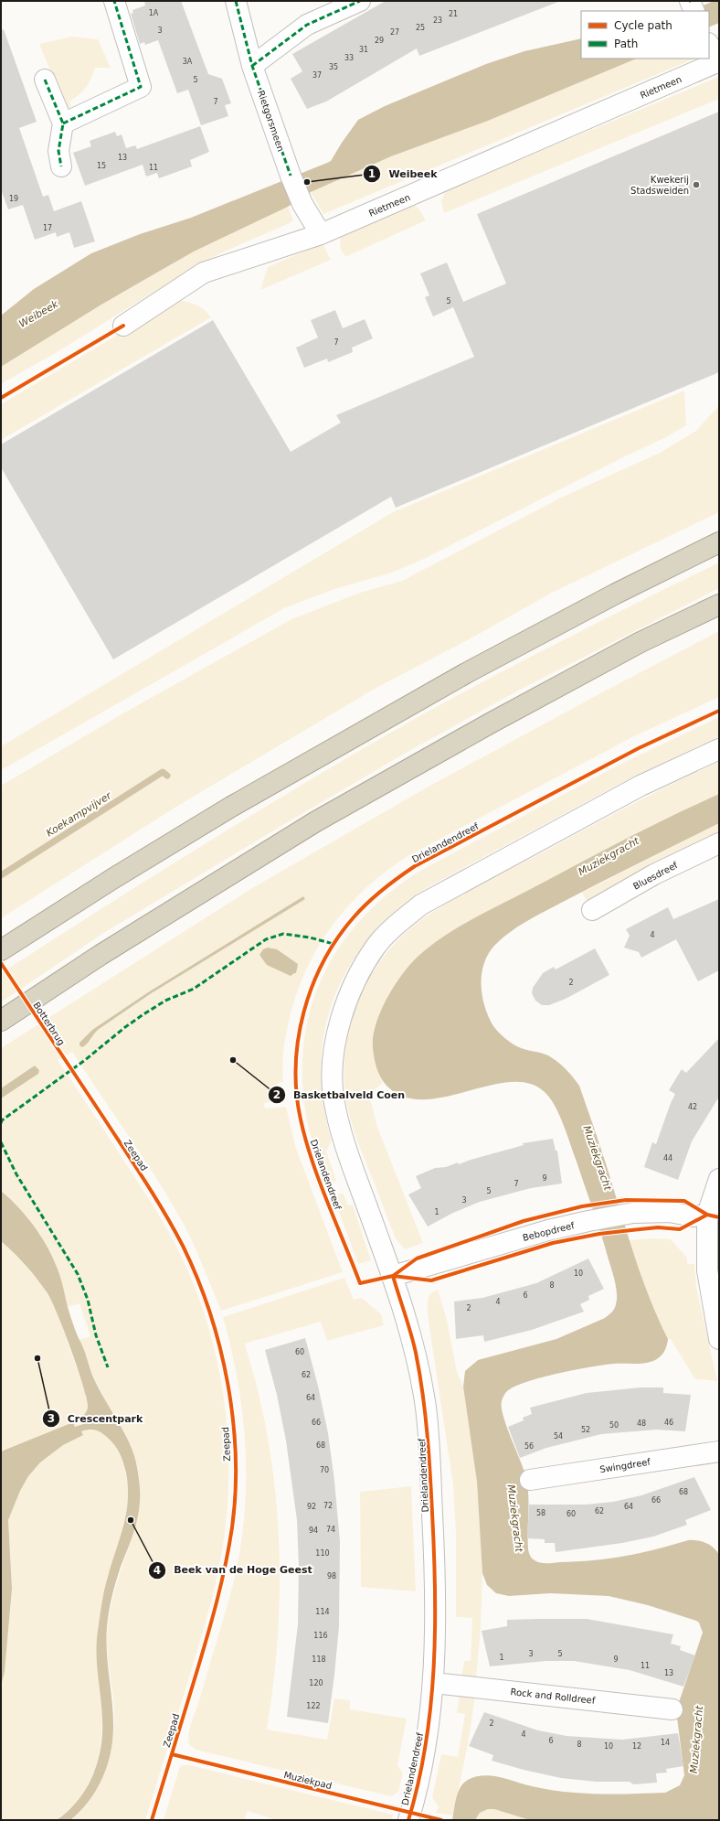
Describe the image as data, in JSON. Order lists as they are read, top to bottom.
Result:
{
  "streets": {
    "street": [
      "Rietmeen",
      "Rietgorsmeen",
      "Drielandendreef",
      "Bluesdreef",
      "Bebopdreef",
      "Swingdreef",
      "Rock and Rolldreef"
    ],
    "cycle path": ["Botterbrug", "Zeepad"]
  },
  "crossings": [
    ["Rietmeen", "Rietgorsmeen"],
    ["Drielandendreef", "Bebopdreef"],
    ["Drielandendreef", "Rock and Rolldreef"]
  ],
  "water": ["Weibeek", "Koekampvijver", "Muziekgracht"],
  "places": [
    "Weibeek",
    "Kwekerij Stadsweiden",
    "Basketbalveld Coen",
    "Crescentpark",
    "Beek van de Hoge Geest"
  ],
  "house_numbers": [
    "1A",
    "21",
    "23",
    "25",
    "3",
    "27",
    "29",
    "31",
    "33",
    "3A",
    "35",
    "37",
    "5",
    "7",
    "13",
    "15",
    "11",
    "19",
    "17",
    "5",
    "7",
    "4",
    "2",
    "42",
    "44",
    "9",
    "7",
    "5",
    "3",
    "1",
    "10",
    "8",
    "6",
    "4",
    "2",
    "60",
    "62",
    "64",
    "66",
    "46",
    "48",
    "50",
    "52",
    "54",
    "68",
    "56",
    "70",
    "68",
    "66",
    "72",
    "92",
    "64",
    "62",
    "58",
    "60",
    "74",
    "94",
    "110",
    "98",
    "114",
    "116",
    "3",
    "5",
    "1",
    "118",
    "9",
    "11",
    "13",
    "120",
    "122",
    "2",
    "4",
    "6",
    "14",
    "8",
    "10",
    "12"
  ],
  "legend": ["Cycle path", "Path"]
}
